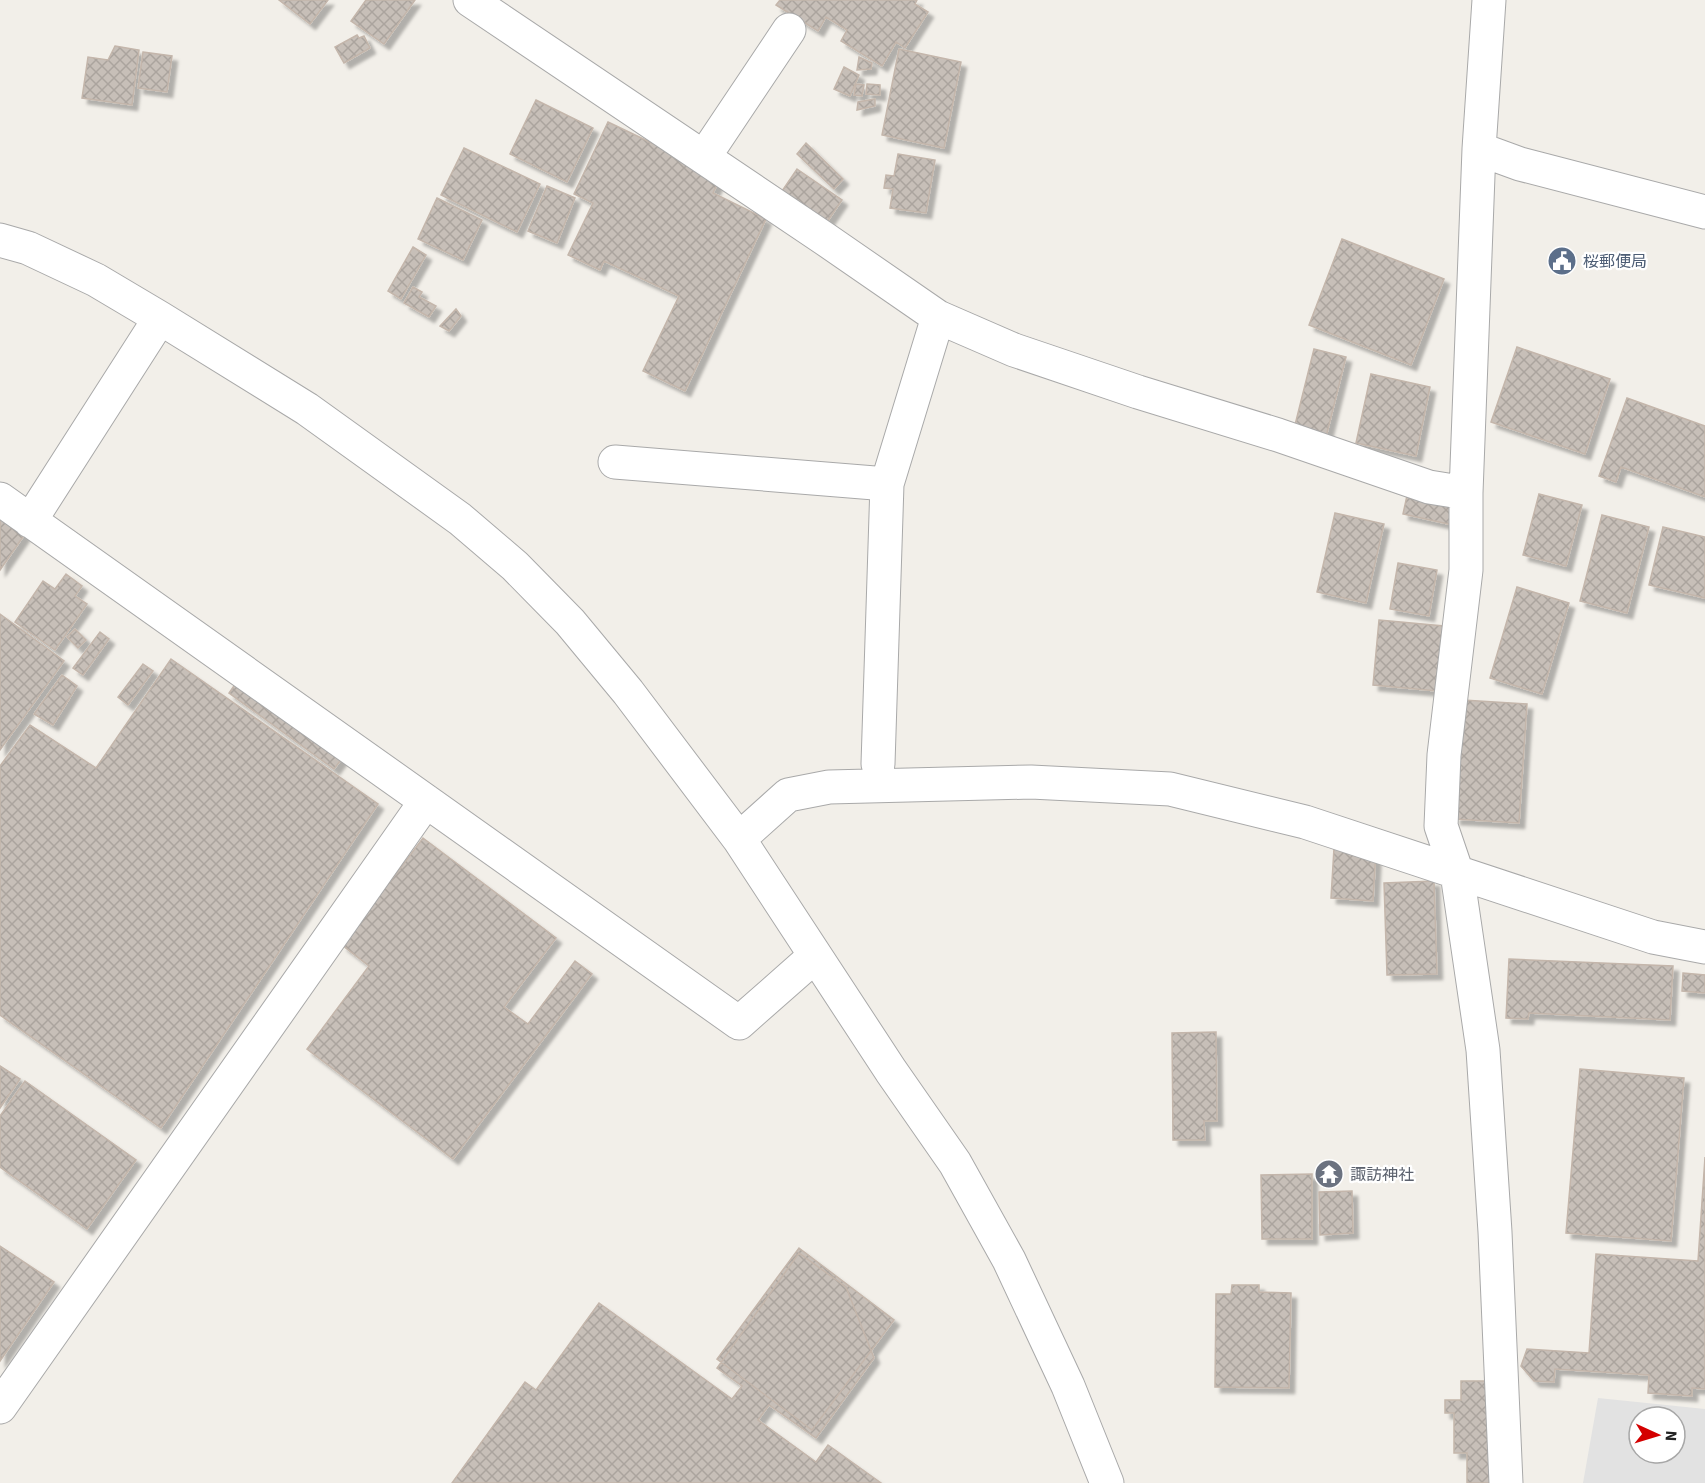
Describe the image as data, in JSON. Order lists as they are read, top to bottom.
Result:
{
  "places": {
    "public building": ["桜郵便局"],
    "temple": ["諏訪神社"]
  },
  "north": "right"
}
